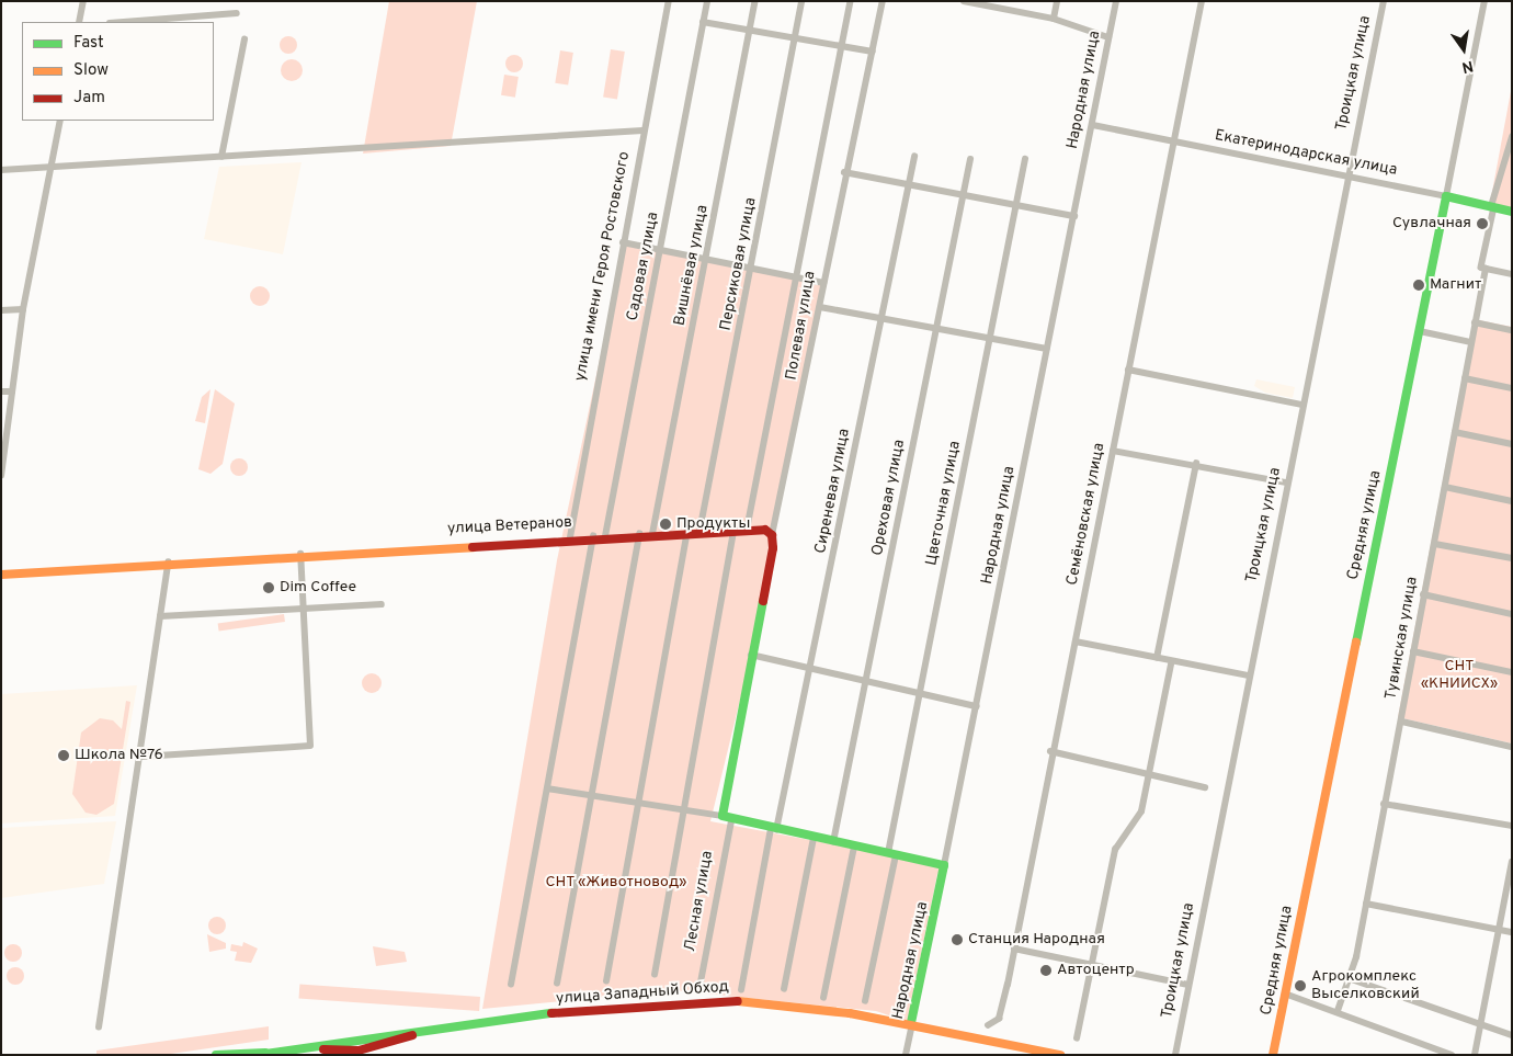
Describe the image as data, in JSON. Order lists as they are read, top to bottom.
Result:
{
  "streets": {
    "main road": [
      "Народная улица",
      "Екатеринодарская улица",
      "Полевая улица",
      "Средняя улица",
      "улица Ветеранов",
      "улица Западный Обход"
    ],
    "street": [
      "Троицкая улица",
      "Персиковая улица",
      "Вишнёвая улица",
      "улица имени Героя Ростовского",
      "Садовая улица",
      "Сиреневая улица",
      "Ореховая улица",
      "Цветочная улица",
      "Семёновская улица",
      "Тувинская улица",
      "Лесная улица"
    ]
  },
  "crossings": [
    ["Троицкая улица", "Екатеринодарская улица"],
    ["Народная улица", "Екатеринодарская улица"],
    ["Народная улица", "улица Западный Обход"],
    ["Екатеринодарская улица", "Семёновская улица"],
    ["Екатеринодарская улица", "Средняя улица"],
    ["Екатеринодарская улица", "Тувинская улица"],
    ["улица имени Героя Ростовского", "улица Ветеранов"]
  ],
  "parks": ["СНТ «КНИИСХ»", "СНТ «Животновод»"],
  "places": [
    "Сувлачная",
    "Магнит",
    "Продукты",
    "Dim Coffee",
    "Школа №76",
    "Станция Народная",
    "Автоцентр",
    "Агрокомплекс Выселковский"
  ],
  "legend": ["Fast", "Slow", "Jam"],
  "north": "bottom"
}
